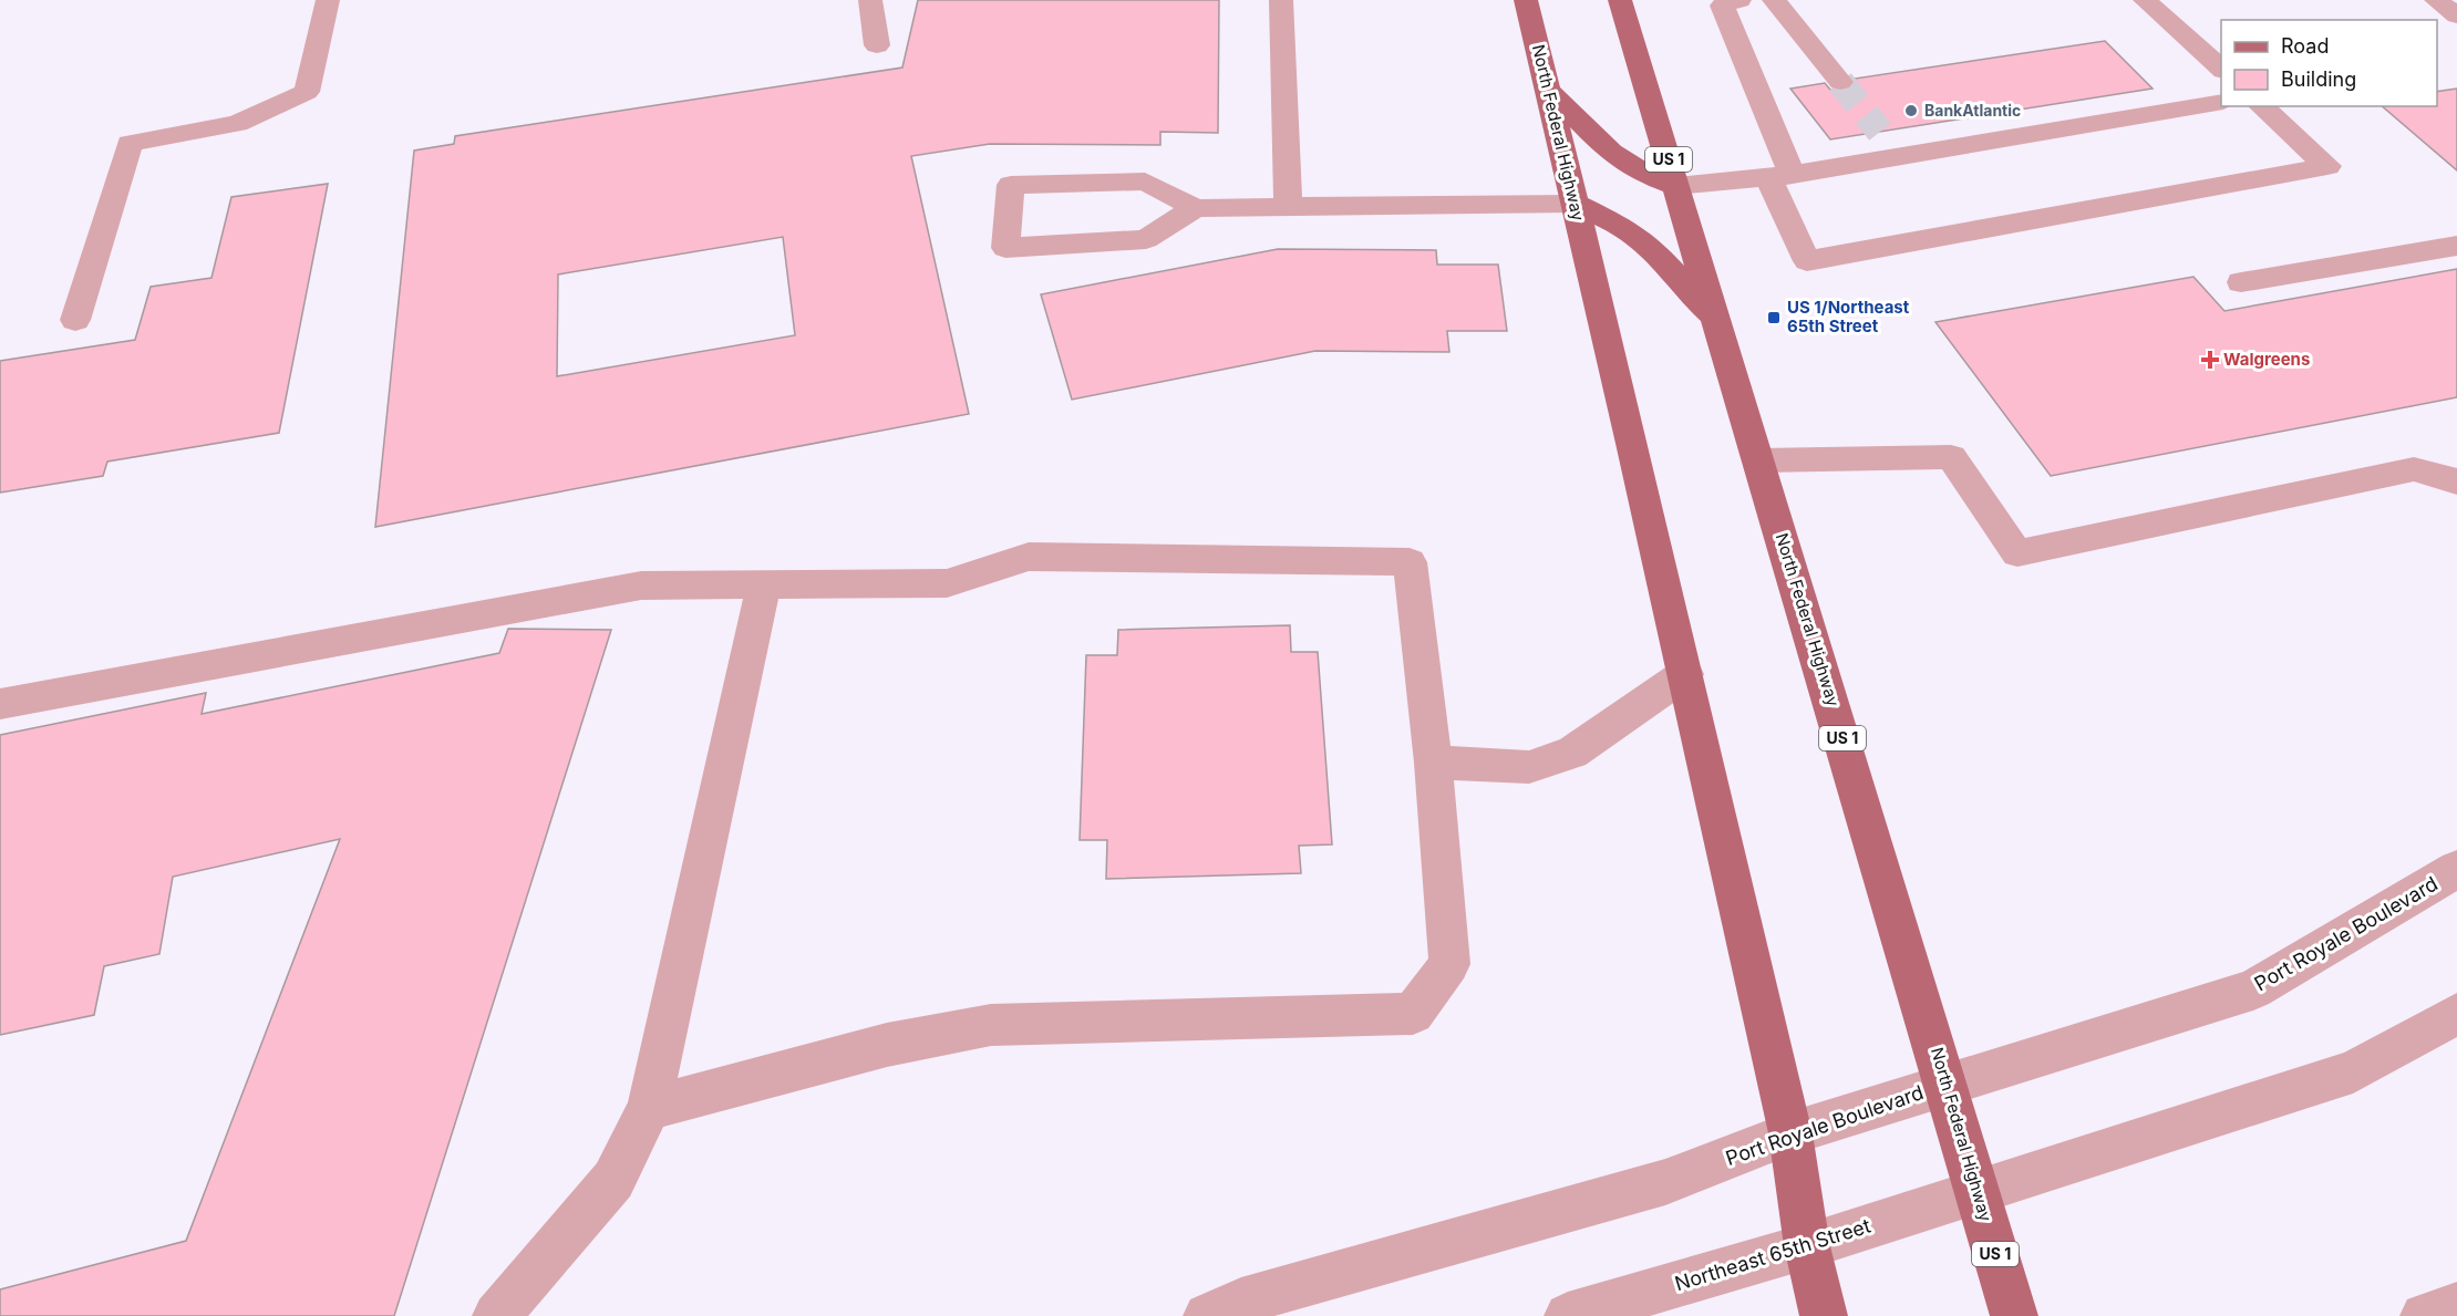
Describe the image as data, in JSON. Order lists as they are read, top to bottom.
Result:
{
  "streets": {
    "main road": ["North Federal Highway", "US 1"],
    "street": ["Port Royale Boulevard", "Northeast 65th Street"]
  },
  "crossings": [
    ["North Federal Highway", "Port Royale Boulevard"],
    ["North Federal Highway", "Northeast 65th Street"]
  ],
  "places": {
    "other": ["BankAtlantic"],
    "transit": ["US 1/Northeast 65th Street"],
    "health": ["Walgreens"]
  },
  "legend": ["Road", "Building"]
}
